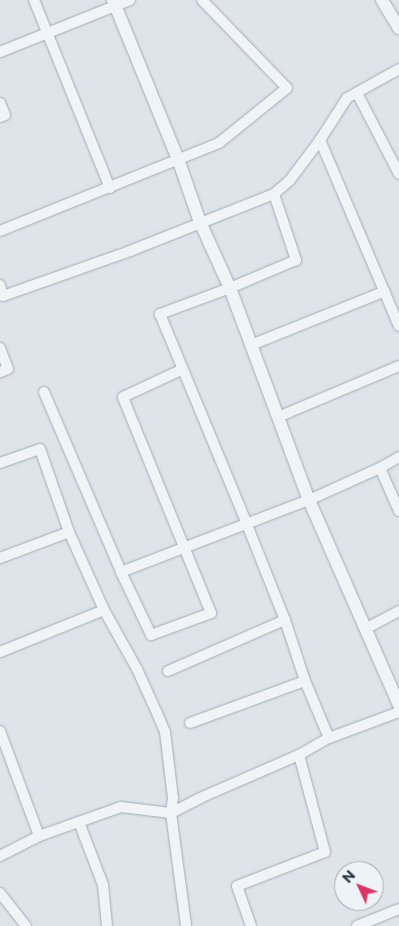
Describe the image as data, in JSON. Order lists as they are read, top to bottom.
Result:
{
  "north": "top left"
}
